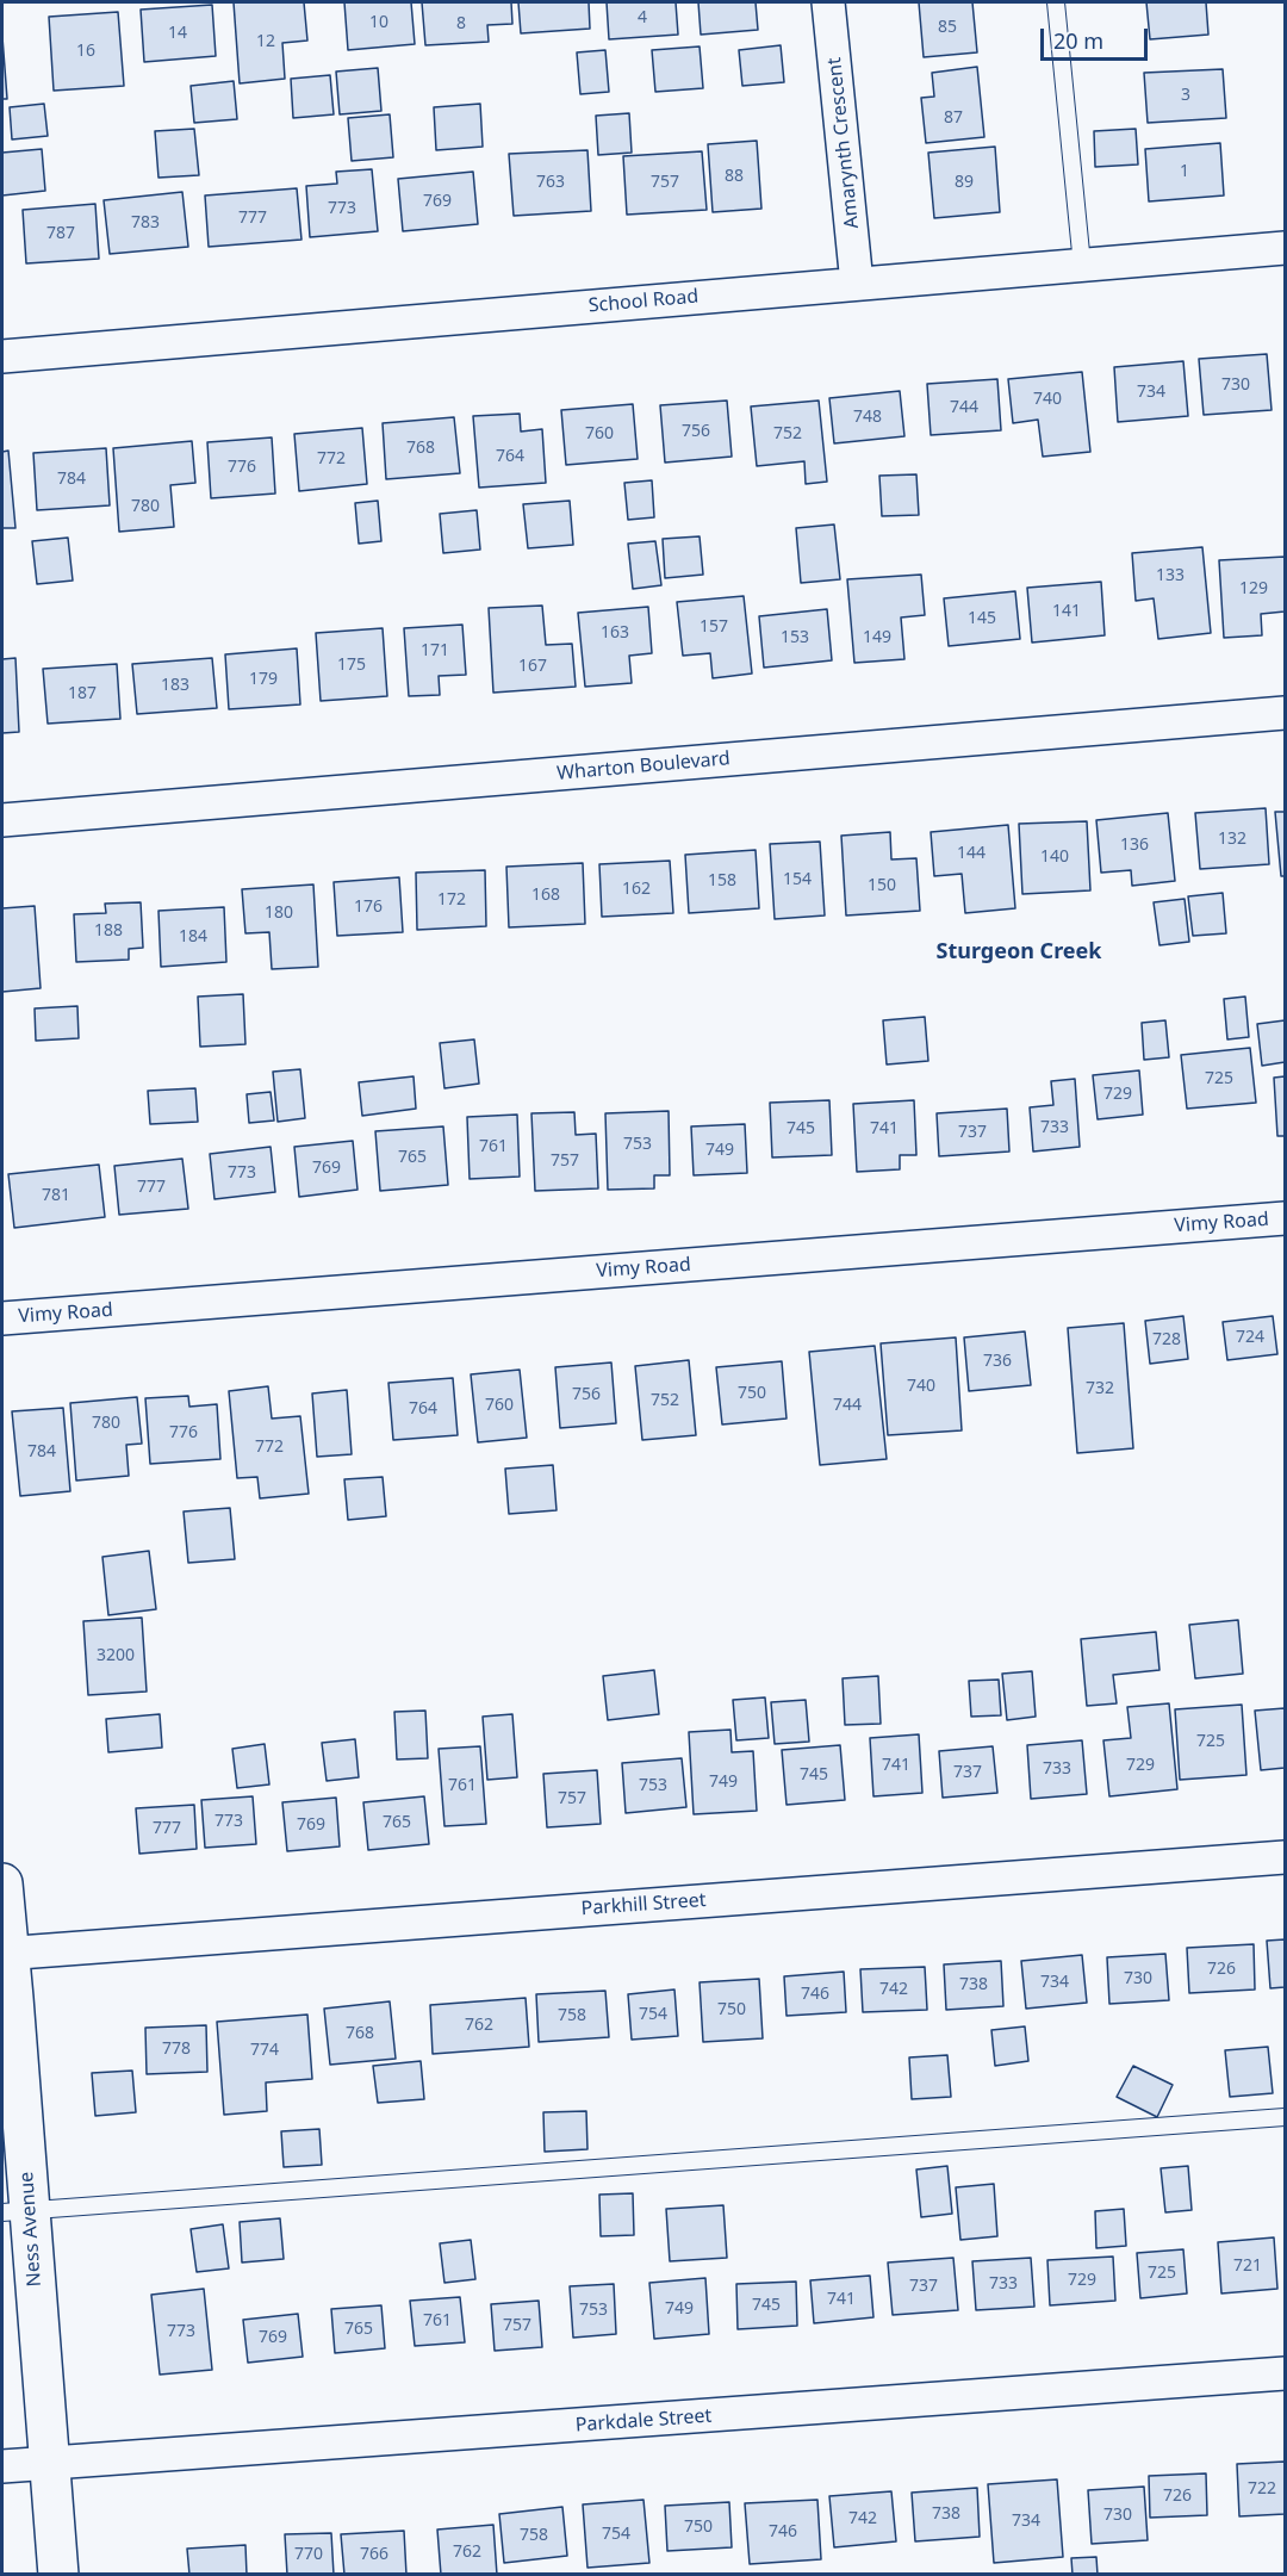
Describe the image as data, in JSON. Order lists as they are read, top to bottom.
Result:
{
  "streets": {
    "street": [
      "Amarynth Crescent",
      "School Road",
      "Wharton Boulevard",
      "Vimy Road",
      "Parkhill Street",
      "Ness Avenue",
      "Parkdale Street"
    ]
  },
  "crossings": [
    ["Amarynth Crescent", "School Road"],
    ["Parkhill Street", "Ness Avenue"],
    ["Ness Avenue", "Parkdale Street"]
  ],
  "districts": ["Sturgeon Creek"],
  "house_numbers": [
    "4",
    "10",
    "8",
    "85",
    "14",
    "12",
    "16",
    "3",
    "87",
    "1",
    "88",
    "763",
    "757",
    "89",
    "769",
    "773",
    "777",
    "783",
    "787",
    "730",
    "734",
    "740",
    "744",
    "748",
    "756",
    "760",
    "752",
    "768",
    "764",
    "772",
    "776",
    "784",
    "780",
    "133",
    "129",
    "141",
    "145",
    "157",
    "163",
    "153",
    "149",
    "171",
    "175",
    "167",
    "179",
    "183",
    "187",
    "132",
    "136",
    "144",
    "140",
    "154",
    "158",
    "150",
    "162",
    "168",
    "172",
    "176",
    "180",
    "188",
    "184",
    "725",
    "729",
    "733",
    "745",
    "741",
    "737",
    "753",
    "761",
    "749",
    "765",
    "757",
    "769",
    "773",
    "777",
    "781",
    "724",
    "728",
    "736",
    "740",
    "732",
    "750",
    "756",
    "752",
    "760",
    "744",
    "764",
    "780",
    "776",
    "772",
    "784",
    "3200",
    "725",
    "741",
    "729",
    "733",
    "737",
    "745",
    "749",
    "761",
    "753",
    "757",
    "773",
    "765",
    "769",
    "777",
    "726",
    "730",
    "734",
    "738",
    "742",
    "746",
    "750",
    "754",
    "758",
    "762",
    "768",
    "778",
    "774",
    "721",
    "725",
    "729",
    "733",
    "737",
    "741",
    "745",
    "749",
    "753",
    "761",
    "757",
    "765",
    "773",
    "769",
    "722",
    "726",
    "738",
    "730",
    "742",
    "734",
    "750",
    "746",
    "754",
    "758",
    "762",
    "770",
    "766"
  ],
  "scale_bar": "20 m"
}
